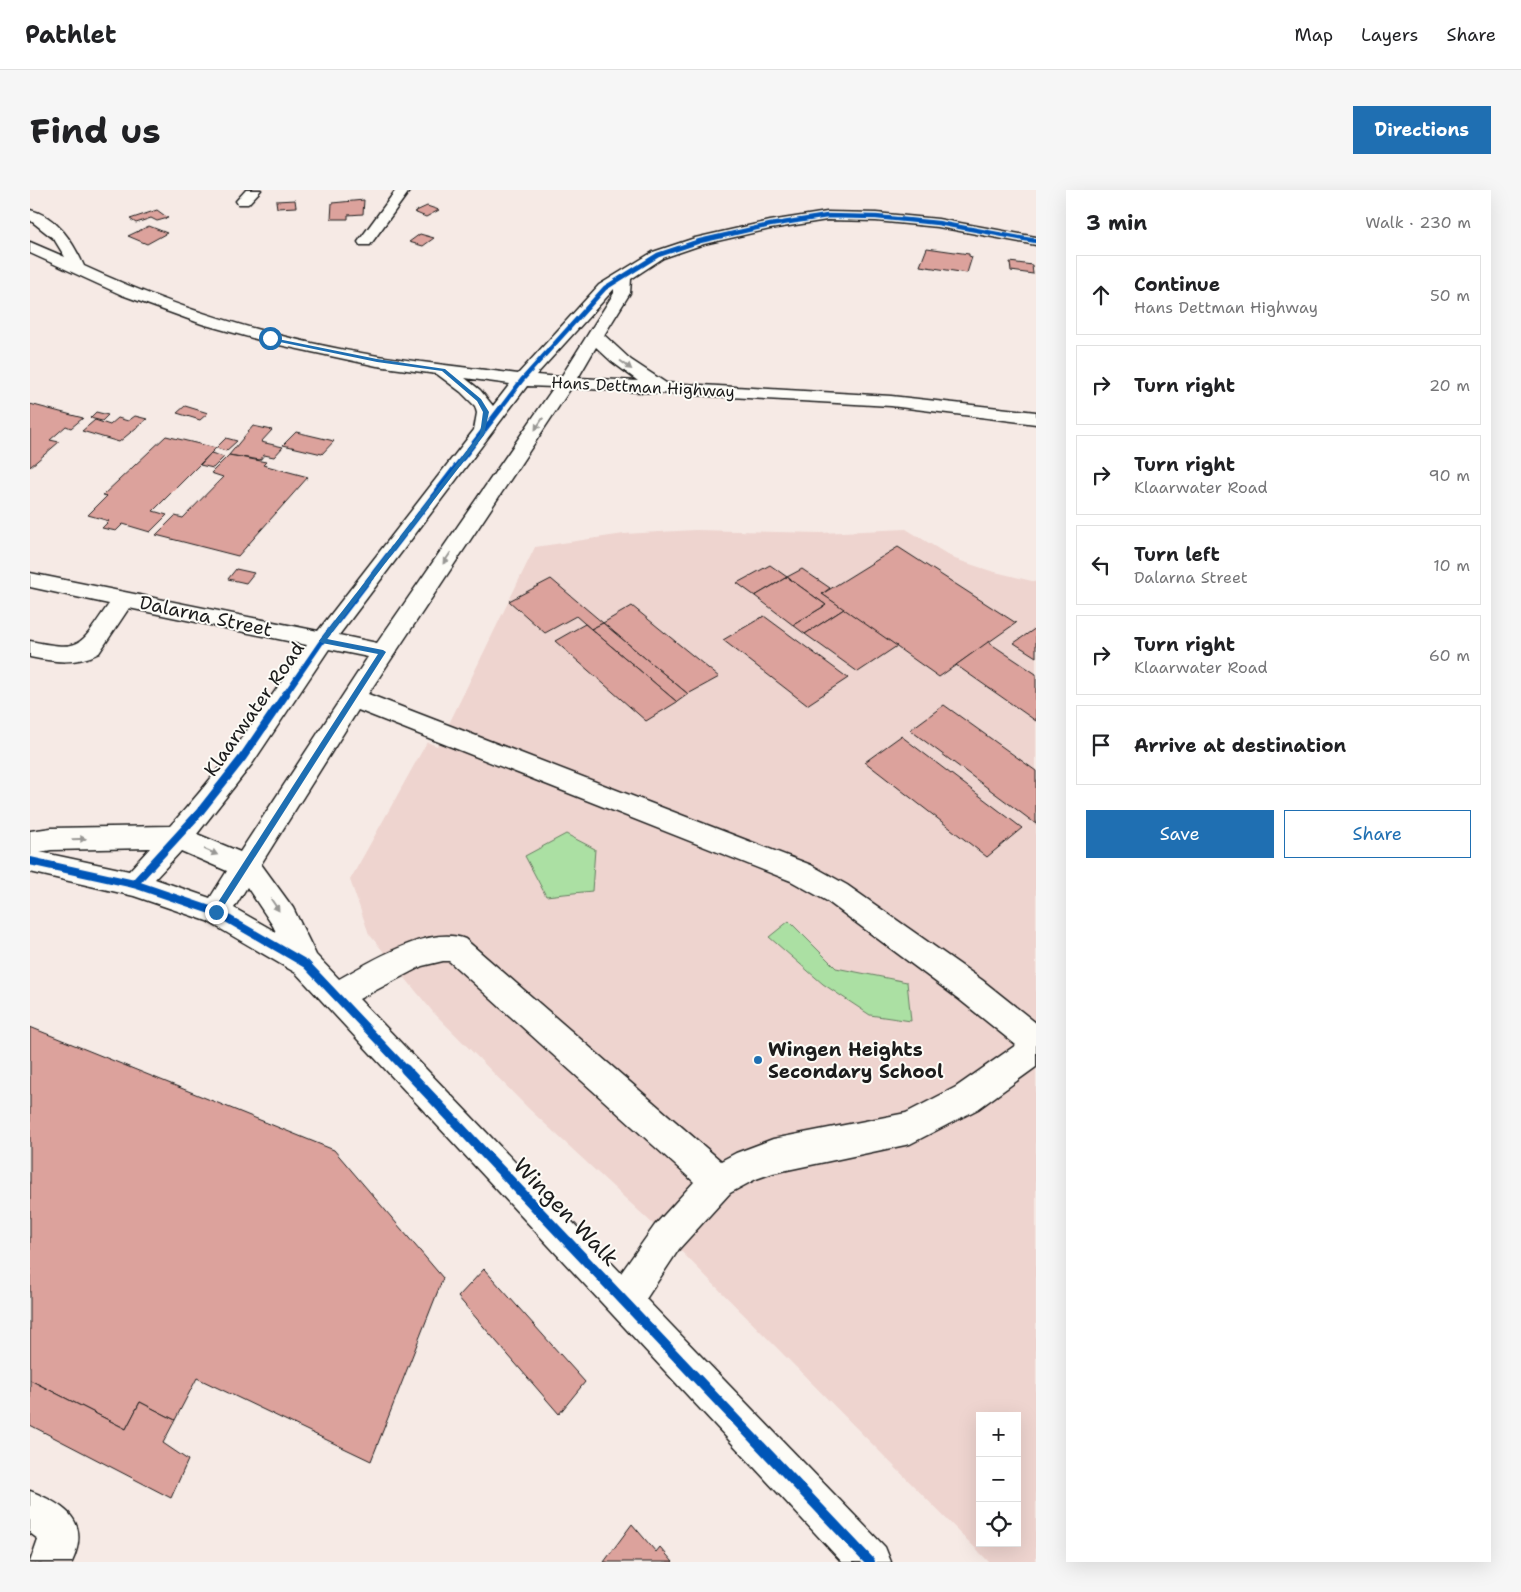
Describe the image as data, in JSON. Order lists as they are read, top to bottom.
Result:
{
  "streets": {
    "street": [
      "Hans Dettman Highway",
      "Dalarna Street",
      "Klaarwater Road",
      "Wingen Walk"
    ]
  },
  "crossings": [
    ["Hans Dettman Highway", "Klaarwater Road"],
    ["Dalarna Street", "Klaarwater Road"]
  ],
  "places": ["Wingen Heights Secondary School"],
  "page": {
    "header": "Pathlet",
    "nav": ["Map", "Layers", "Share"],
    "buttons": [
      "Directions",
      ["Save", "Share"]
    ],
    "title": "Find us",
    "heading": ["3 min", "Walk · 230 m"],
    "list": [
      ["Continue", "Hans Dettman Highway", "50 m"],
      ["Turn right", "20 m"],
      ["Turn right", "Klaarwater Road", "90 m"],
      ["Turn left", "Dalarna Street", "10 m"],
      ["Turn right", "Klaarwater Road", "60 m"],
      "Arrive at destination"
    ],
    "map_buttons": ["+", "−"]
  }
}
